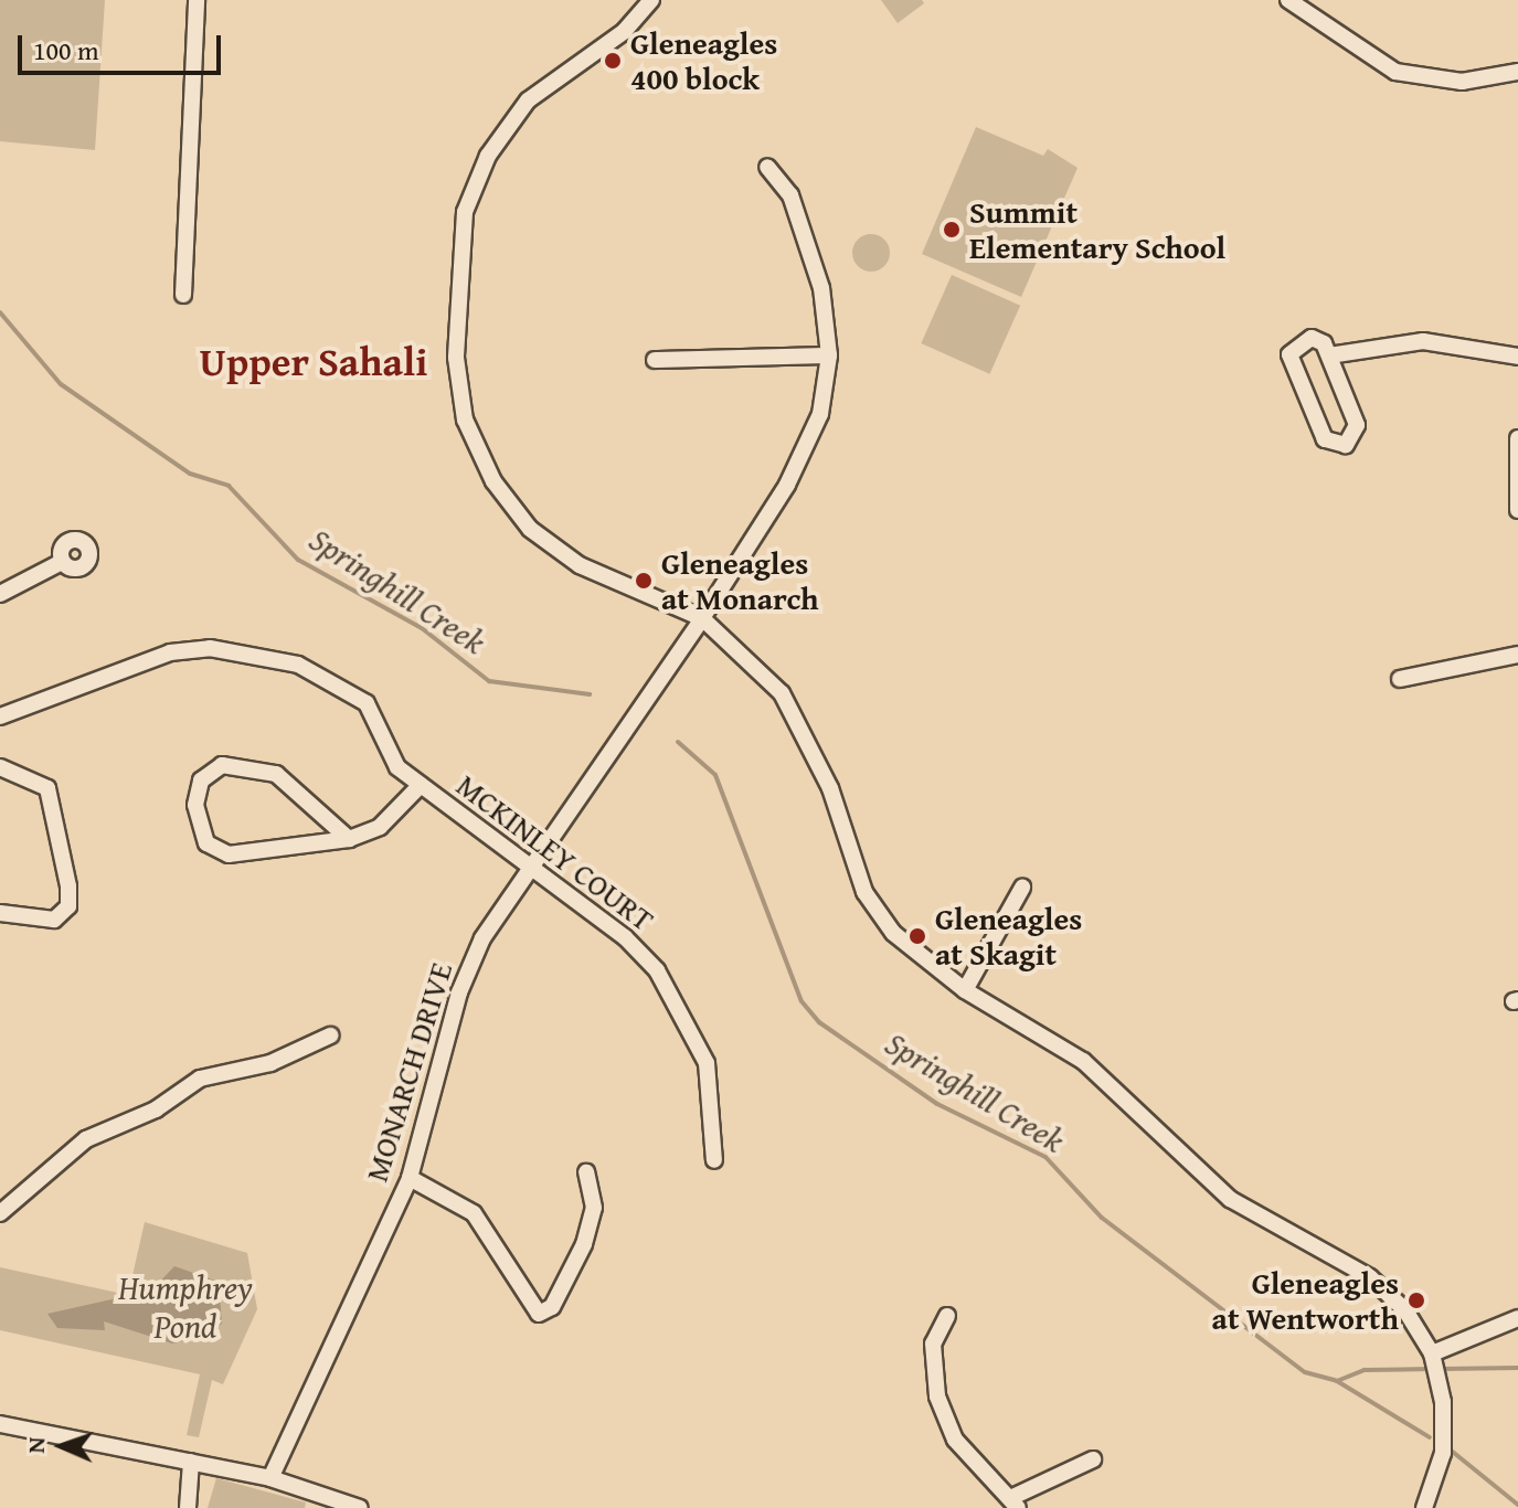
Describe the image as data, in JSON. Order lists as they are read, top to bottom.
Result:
{
  "streets": {
    "street": ["MCKINLEY COURT", "MONARCH DRIVE"]
  },
  "crossings": [
    ["MCKINLEY COURT", "MONARCH DRIVE"]
  ],
  "districts": ["Upper Sahali"],
  "water": ["Springhill Creek", "Humphrey Pond"],
  "places": [
    "Gleneagles 400 block",
    "Summit Elementary School",
    "Gleneagles at Monarch",
    "Gleneagles at Skagit",
    "Gleneagles at Wentworth"
  ],
  "scale_bar": "100 m",
  "north": "left"
}
